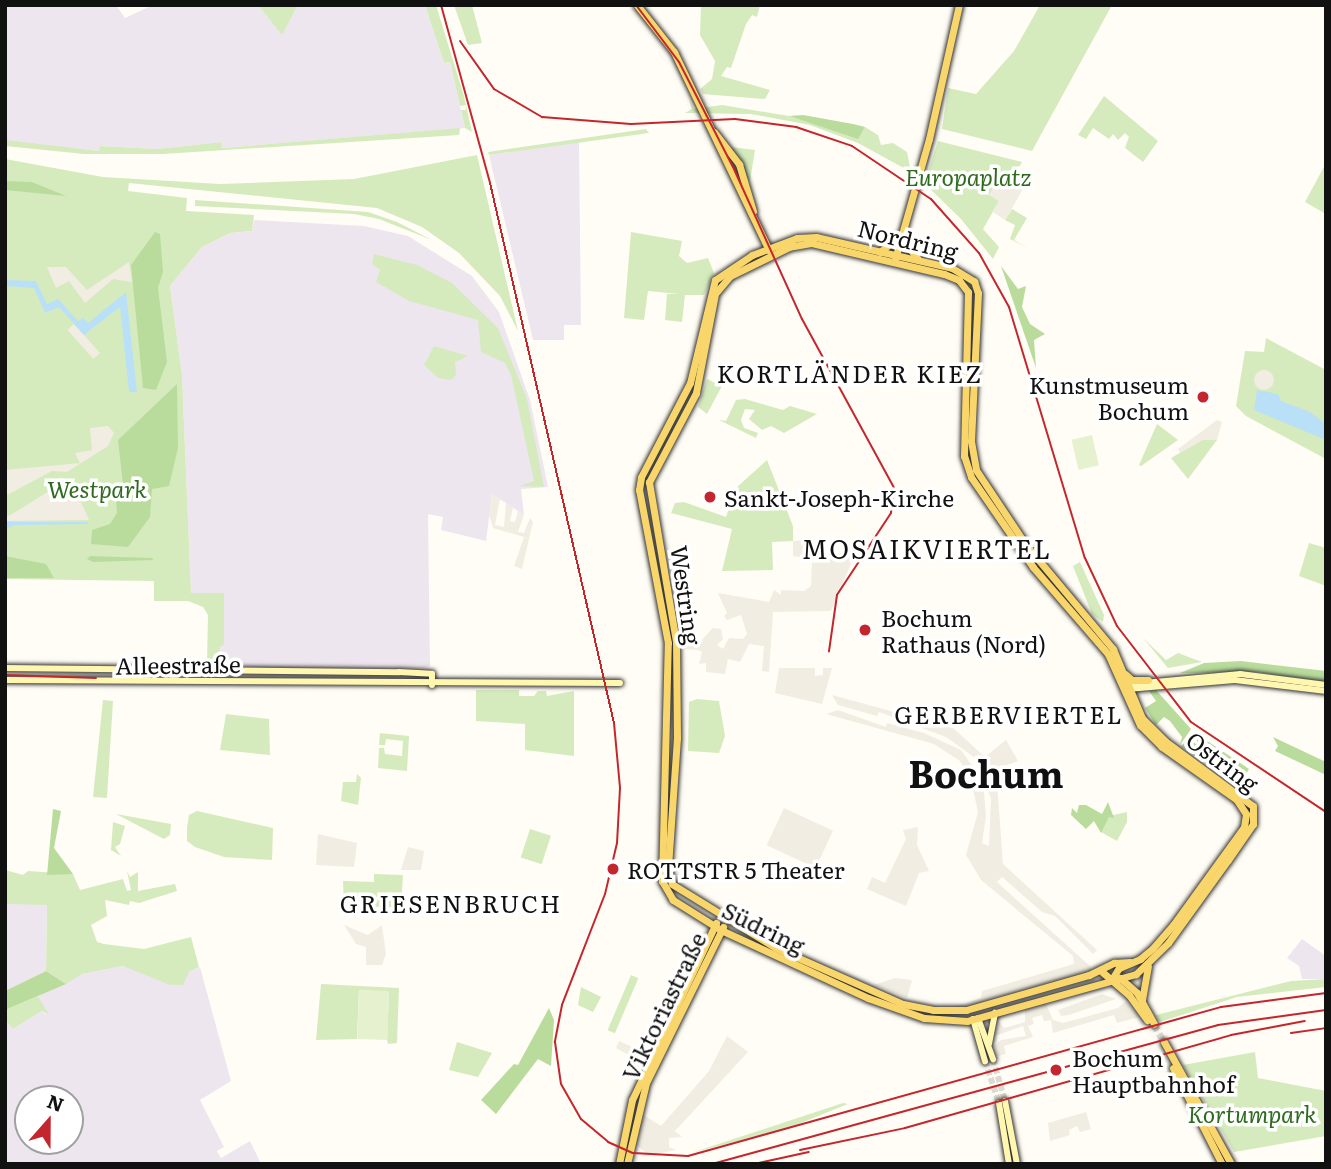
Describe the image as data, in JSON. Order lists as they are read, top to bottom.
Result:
{
  "streets": {
    "main road": [
      "Nordring",
      "Westring",
      "Alleestraße",
      "Ostring",
      "Südring",
      "Viktoriastraße"
    ]
  },
  "crossings": [
    ["Westring", "Südring"],
    ["Ostring", "Südring"],
    ["Südring", "Viktoriastraße"]
  ],
  "districts": [
    "KORTLÄNDER KIEZ",
    "MOSAIKVIERTEL",
    "GERBERVIERTEL",
    "Bochum",
    "GRIESENBRUCH"
  ],
  "parks": ["Europaplatz", "Westpark", "Kortumpark"],
  "places": [
    "Kunstmuseum Bochum",
    "Sankt-Joseph-Kirche",
    "Bochum Rathaus (Nord)",
    "ROTTSTR 5 Theater",
    "Bochum Hauptbahnhof"
  ],
  "north": "top"
}
